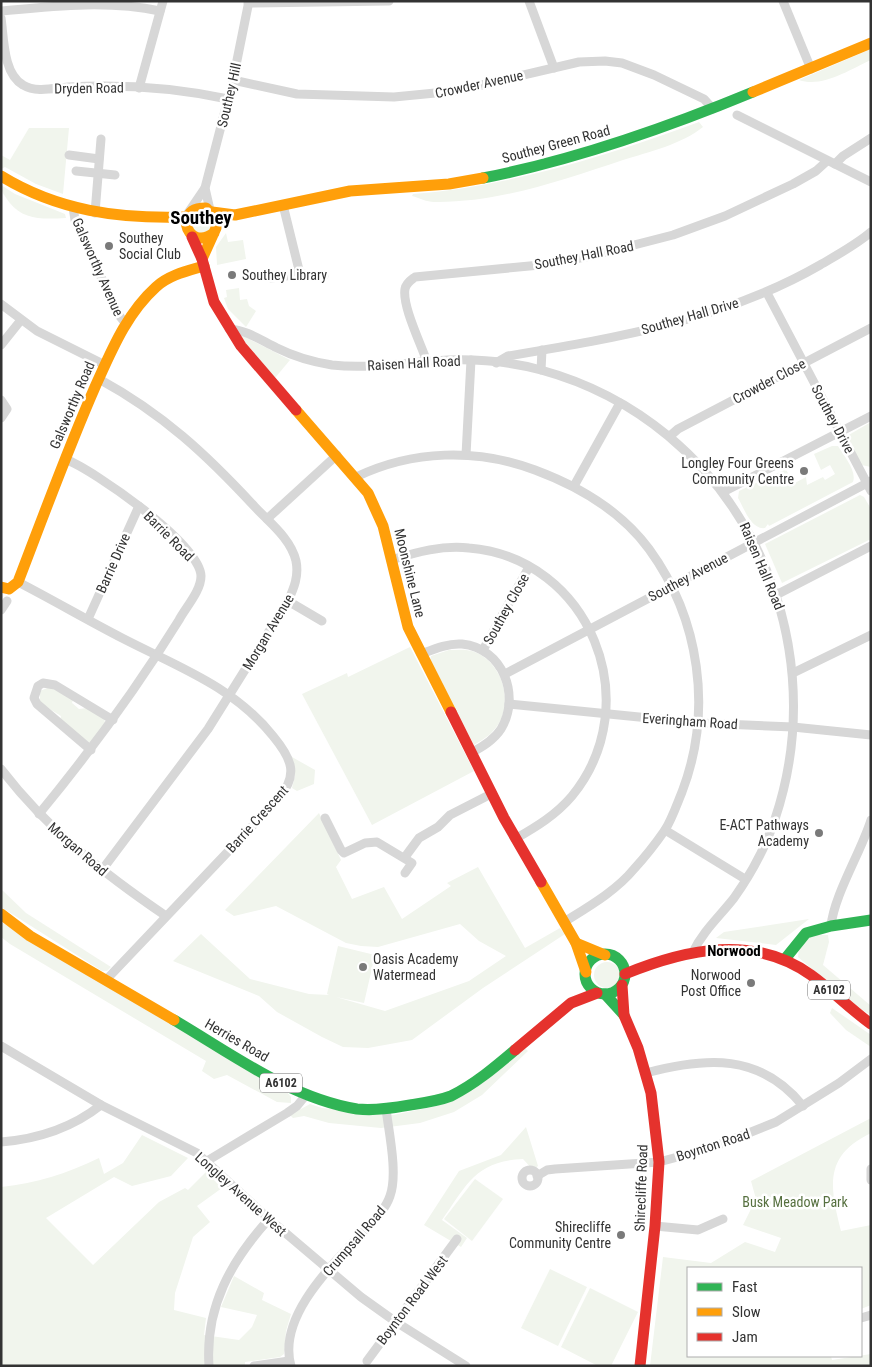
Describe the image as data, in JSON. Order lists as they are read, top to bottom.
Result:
{
  "streets": {
    "street": [
      "Crowder Avenue",
      "Dryden Road",
      "Southey Hill",
      "Southey Green Road",
      "Southey Hall Road",
      "Galsworthy Avenue",
      "Southey Hall Drive",
      "Raisen Hall Road",
      "Crowder Close",
      "Galsworthy Road",
      "Southey Drive",
      "Barrie Road",
      "Barrie Drive",
      "Moonshine Lane",
      "Southey Avenue",
      "Southey Close",
      "Morgan Avenue",
      "Everingham Road",
      "Barrie Crescent",
      "Morgan Road",
      "A6102",
      "Herries Road",
      "Boynton Road",
      "Shirecliffe Road",
      "Longley Avenue West",
      "Crumpsall Road",
      "Boynton Road West"
    ]
  },
  "crossings": [
    ["Crowder Avenue", "Southey Hill"],
    ["Crowder Avenue", "Southey Green Road"],
    ["Dryden Road", "Southey Hill"],
    ["Southey Hill", "Southey Green Road"],
    ["Southey Hill", "Moonshine Lane"],
    ["Southey Green Road", "Moonshine Lane"],
    ["Southey Hall Road", "Raisen Hall Road"],
    ["Galsworthy Avenue", "Galsworthy Road"],
    ["Southey Hall Drive", "Raisen Hall Road"],
    ["Southey Hall Drive", "Southey Drive"],
    ["Raisen Hall Road", "Crowder Close"],
    ["Raisen Hall Road", "Moonshine Lane"],
    ["Raisen Hall Road", "Southey Avenue"],
    ["Raisen Hall Road", "Everingham Road"],
    ["Raisen Hall Road", "A6102"],
    ["Crowder Close", "Southey Drive"],
    ["Galsworthy Road", "Barrie Road"],
    ["Galsworthy Road", "Moonshine Lane"],
    ["Galsworthy Road", "Morgan Avenue"],
    ["Galsworthy Road", "Barrie Crescent"],
    ["Southey Drive", "Southey Avenue"],
    ["Barrie Road", "Barrie Drive"],
    ["Barrie Road", "Barrie Crescent"],
    ["Barrie Road", "Morgan Road"],
    ["Barrie Drive", "Barrie Crescent"],
    ["Moonshine Lane", "A6102"],
    ["Moonshine Lane", "Shirecliffe Road"],
    ["Morgan Avenue", "Barrie Crescent"],
    ["Morgan Avenue", "Morgan Road"],
    ["Barrie Crescent", "Morgan Road"],
    ["Barrie Crescent", "Herries Road"],
    ["A6102", "Herries Road"],
    ["A6102", "Shirecliffe Road"],
    ["Herries Road", "Crumpsall Road"],
    ["Boynton Road", "Shirecliffe Road"],
    ["Longley Avenue West", "Crumpsall Road"],
    ["Longley Avenue West", "Boynton Road West"]
  ],
  "districts": ["Southey", "Norwood"],
  "parks": ["Busk Meadow Park"],
  "places": [
    "Southey Social Club",
    "Southey Library",
    "Longley Four Greens Community Centre",
    "E-ACT Pathways Academy",
    "Oasis Academy Watermead",
    "Norwood Post Office",
    "Shirecliffe Community Centre"
  ],
  "legend": ["Fast", "Slow", "Jam"]
}
